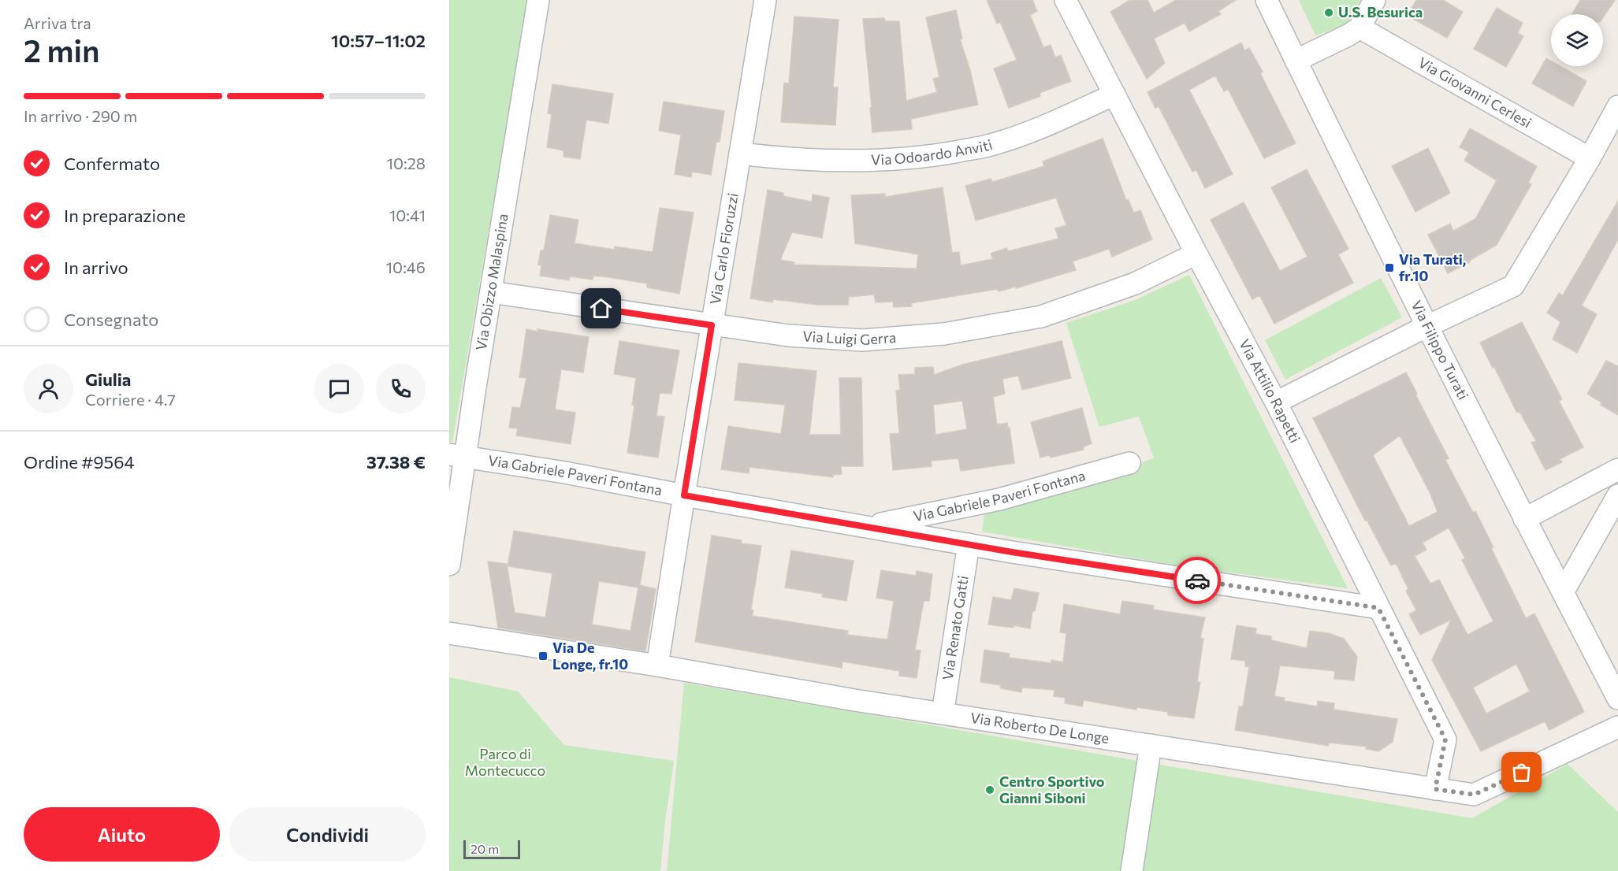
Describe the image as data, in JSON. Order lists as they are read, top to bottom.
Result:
{
  "streets": {
    "street": [
      "Via Giovanni Cerlesi",
      "Via Odoardo Anviti",
      "Via Carlo Fioruzzi",
      "Via Obizzo Malaspina",
      "Via Luigi Gerra",
      "Via Filippo Turati",
      "Via Attilio Rapetti",
      "Via Gabriele Paveri Fontana",
      "Via Renato Gatti",
      "Via Roberto De Longe"
    ]
  },
  "crossings": [
    ["Via Odoardo Anviti", "Via Carlo Fioruzzi"],
    ["Via Odoardo Anviti", "Via Attilio Rapetti"],
    ["Via Carlo Fioruzzi", "Via Luigi Gerra"],
    ["Via Carlo Fioruzzi", "Via Gabriele Paveri Fontana"],
    ["Via Carlo Fioruzzi", "Via Roberto De Longe"],
    ["Via Obizzo Malaspina", "Via Luigi Gerra"],
    ["Via Obizzo Malaspina", "Via Gabriele Paveri Fontana"],
    ["Via Luigi Gerra", "Via Attilio Rapetti"],
    ["Via Attilio Rapetti", "Via Gabriele Paveri Fontana"],
    ["Via Attilio Rapetti", "Via Roberto De Longe"],
    ["Via Gabriele Paveri Fontana", "Via Renato Gatti"],
    ["Via Renato Gatti", "Via Roberto De Longe"]
  ],
  "parks": ["Parco di Montecucco"],
  "places": {
    "other": ["U.S. Besurica", "Centro Sportivo Gianni Siboni"],
    "transit": ["Via Turati, fr.10", "Via De Longe, fr.10"]
  },
  "scale_bar": "20 m",
  "page": {
    "heading": ["2 min", "Arriva tra", "10:57–11:02"],
    "panel": [
      "Giulia",
      "Corriere · 4.7",
      "Ordine #9564",
      "37.38 €"
    ],
    "bar": "In arrivo · 290 m",
    "list": [
      ["Confermato", "10:28"],
      ["In preparazione", "10:41"],
      ["In arrivo", "10:46"],
      "Consegnato"
    ],
    "buttons": ["Aiuto", "Condividi"],
    "scale": "20 m"
  }
}
